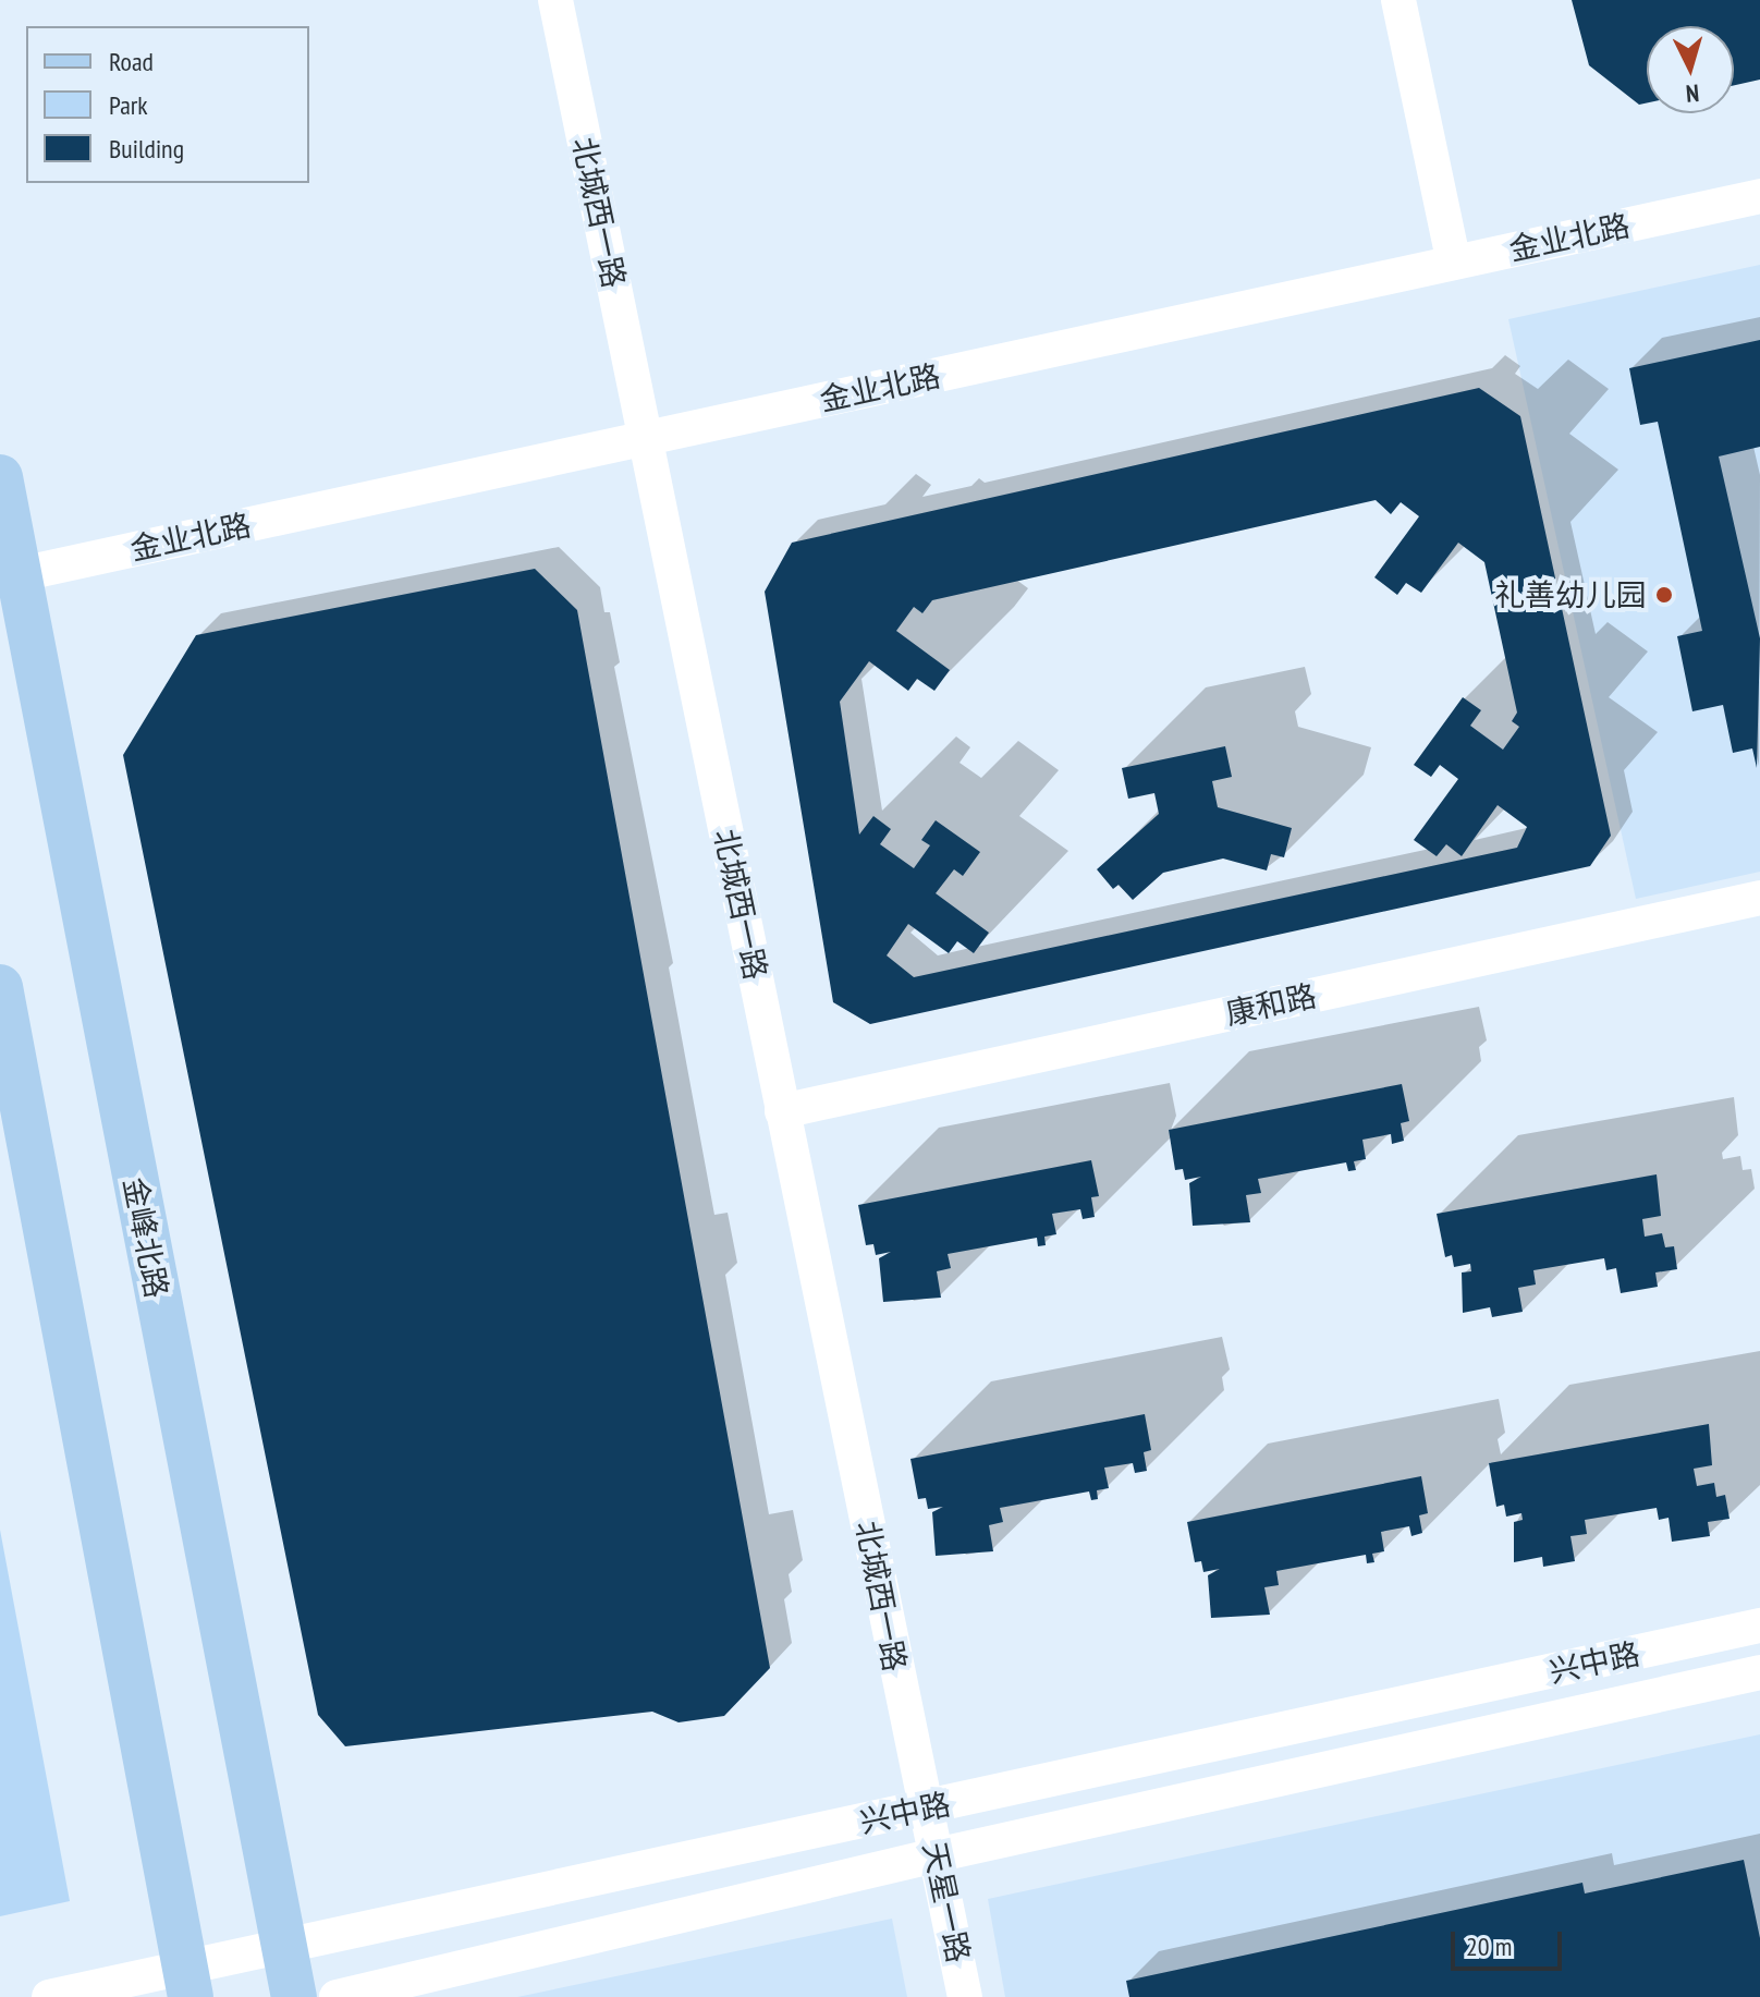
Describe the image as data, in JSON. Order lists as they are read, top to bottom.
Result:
{
  "streets": {
    "main road": ["金峰北路"],
    "street": [
      "北城西一路",
      "金业北路",
      "康和路",
      "兴中路",
      "天星一路"
    ]
  },
  "crossings": [
    ["北城西一路", "金业北路"],
    ["北城西一路", "康和路"],
    ["北城西一路", "兴中路"],
    ["北城西一路", "天星一路"],
    ["金业北路", "金峰北路"],
    ["金峰北路", "兴中路"],
    ["兴中路", "天星一路"]
  ],
  "places": ["礼善幼儿园"],
  "legend": ["Road", "Park", "Building"],
  "scale_bar": "20 m",
  "north": "bottom"
}
